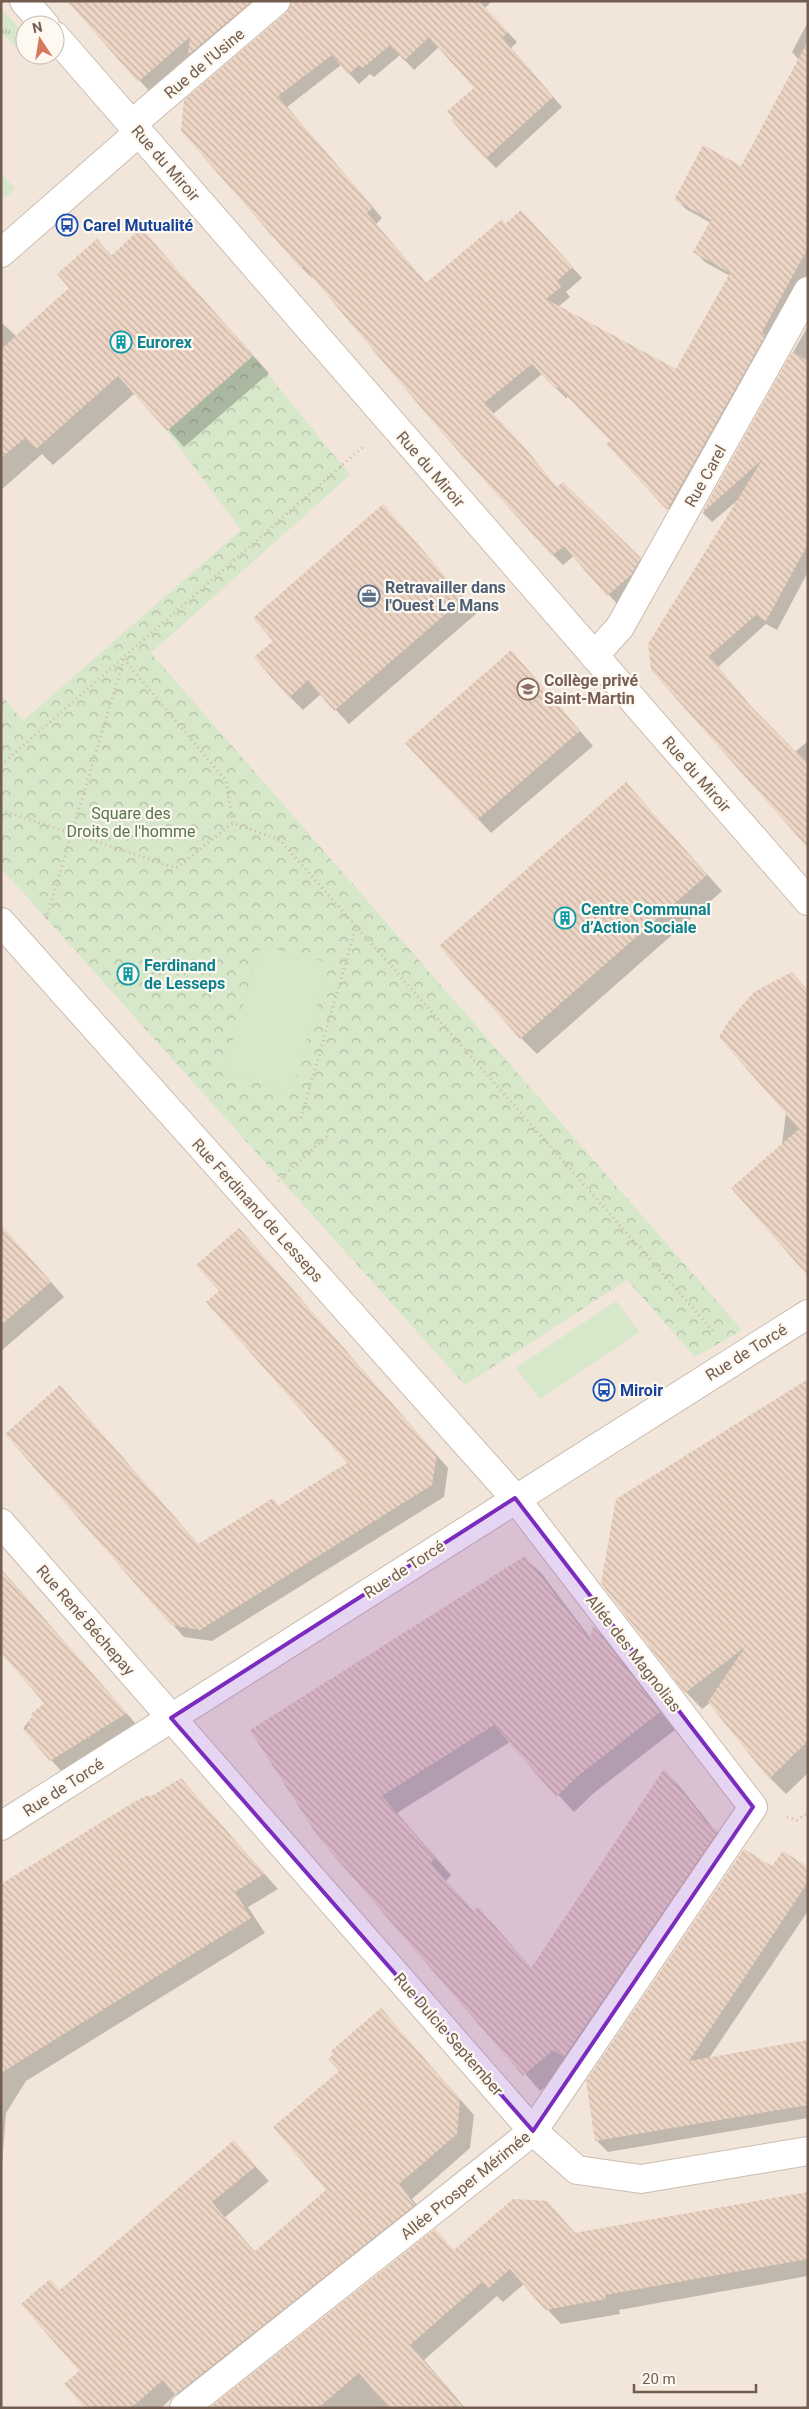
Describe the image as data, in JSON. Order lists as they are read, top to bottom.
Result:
{
  "streets": {
    "street": [
      "Rue de l'Usine",
      "Rue du Miroir",
      "Rue Carel",
      "Rue Ferdinand de Lesseps",
      "Rue de Torcé",
      "Rue René Béchepay",
      "Allée des Magnolias",
      "Rue Dulcie September",
      "Allée Prosper Mérimée"
    ]
  },
  "crossings": [
    ["Rue de l'Usine", "Rue du Miroir"],
    ["Rue du Miroir", "Rue Carel"],
    ["Rue Ferdinand de Lesseps", "Rue de Torcé"],
    ["Rue Ferdinand de Lesseps", "Allée des Magnolias"],
    ["Rue de Torcé", "Rue René Béchepay"],
    ["Rue de Torcé", "Allée des Magnolias"],
    ["Rue de Torcé", "Rue Dulcie September"],
    ["Rue René Béchepay", "Rue Dulcie September"],
    ["Allée des Magnolias", "Allée Prosper Mérimée"],
    ["Rue Dulcie September", "Allée Prosper Mérimée"]
  ],
  "parks": ["Square des Droits de l'homme"],
  "places": {
    "bus stop": ["Carel Mutualité", "Miroir"],
    "building": ["Eurorex", "Centre Communal d’Action Sociale", "Ferdinand de Lesseps"],
    "office": ["Retravailler dans l'Ouest Le Mans"],
    "school or university": ["Collège privé Saint-Martin"]
  },
  "scale_bar": "20 m",
  "north": "top"
}
